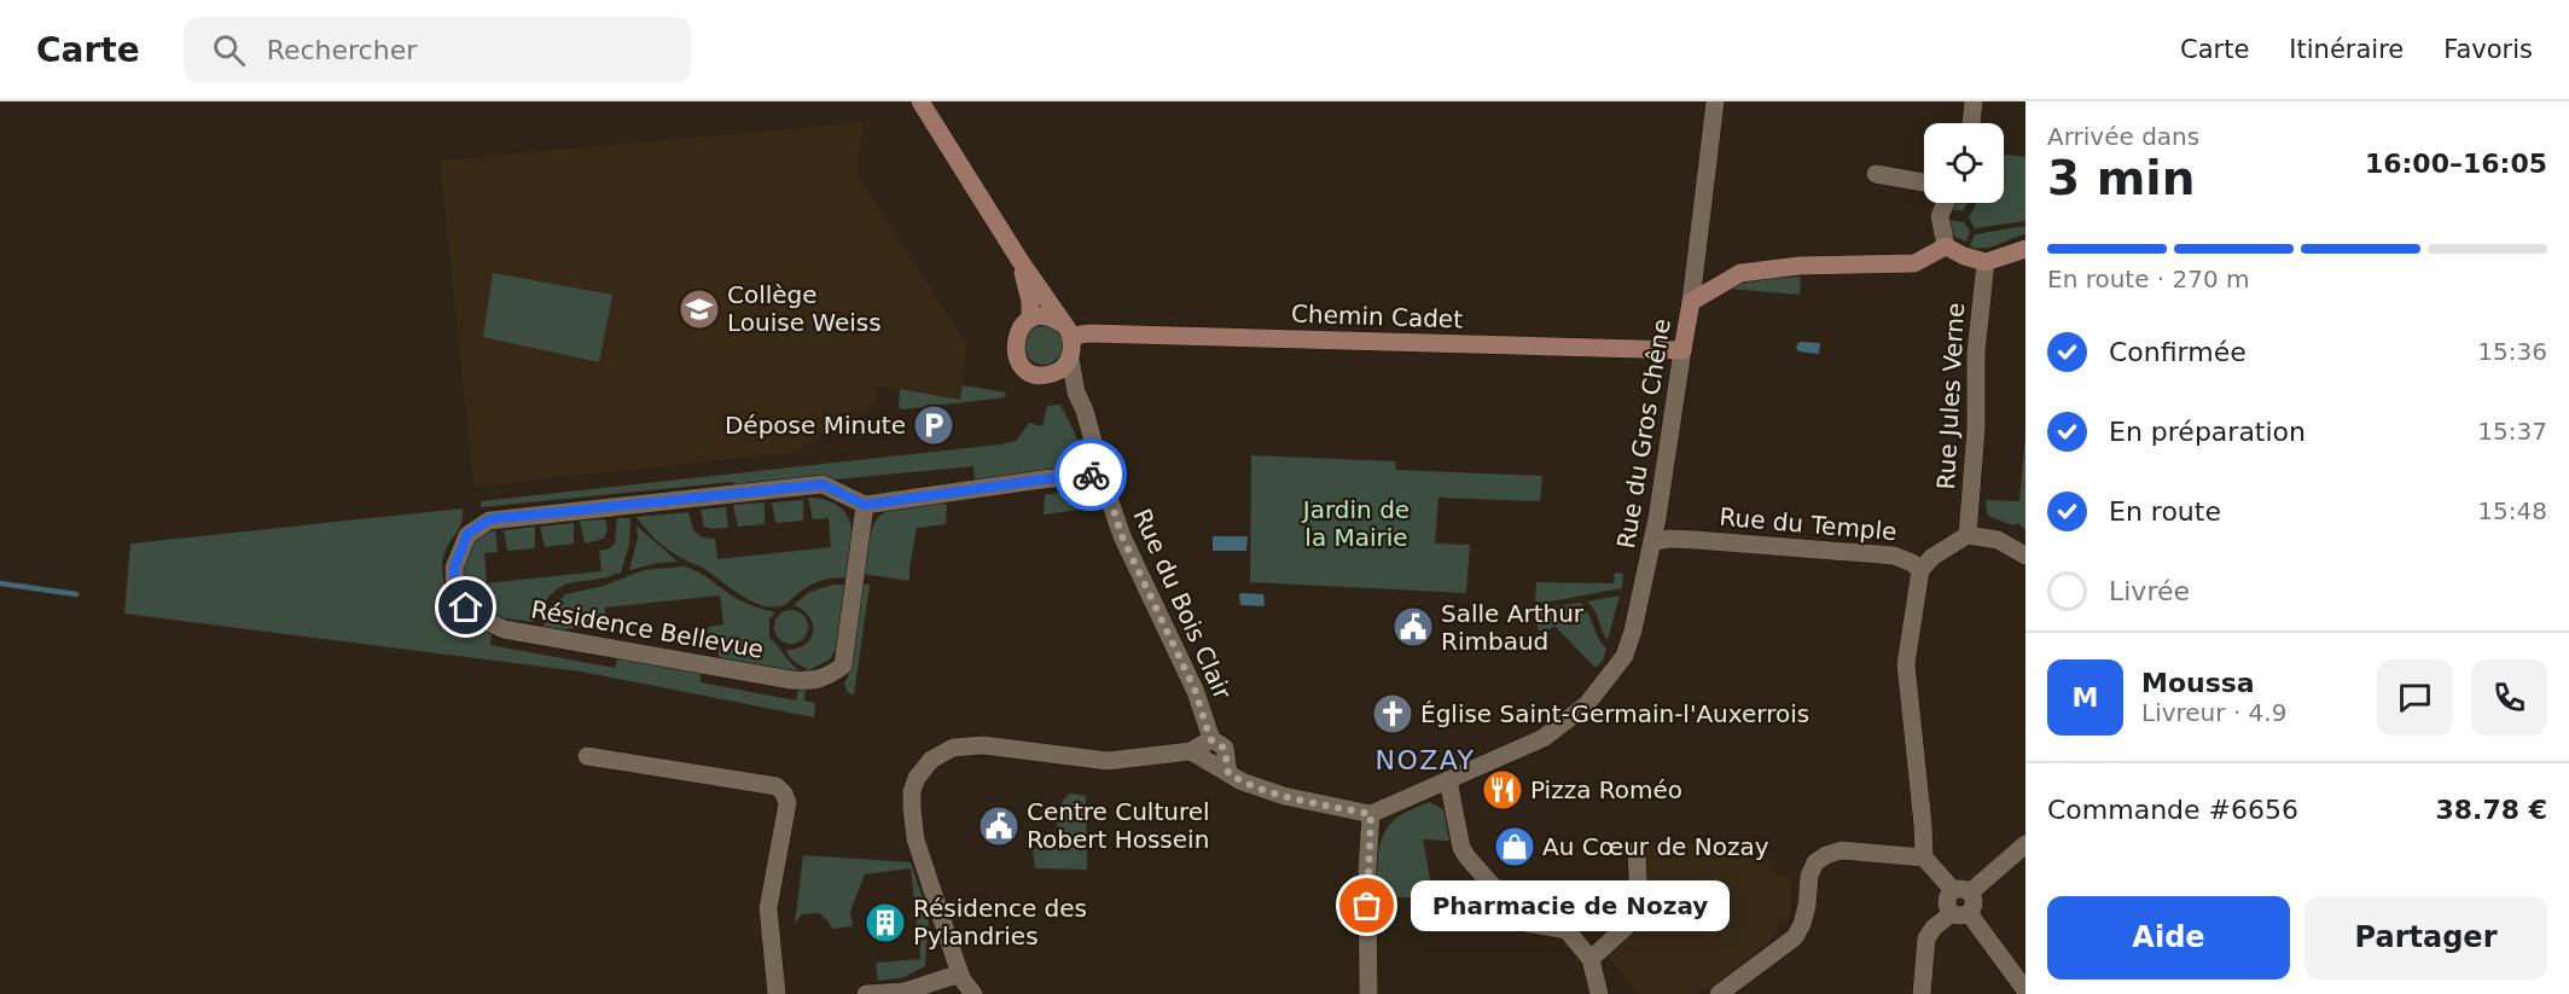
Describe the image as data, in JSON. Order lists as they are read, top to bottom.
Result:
{
  "streets": {
    "street": [
      "Chemin Cadet",
      "Rue Jules Verne",
      "Rue du Gros Chêne",
      "Rue du Temple",
      "Rue du Bois Clair",
      "Résidence Bellevue"
    ]
  },
  "crossings": [
    ["Chemin Cadet", "Rue du Gros Chêne"],
    ["Chemin Cadet", "Rue du Bois Clair"],
    ["Rue Jules Verne", "Rue du Temple"],
    ["Rue du Gros Chêne", "Rue du Temple"]
  ],
  "districts": ["NOZAY"],
  "parks": ["Jardin de la Mairie"],
  "places": {
    "school or university": ["Collège Louise Weiss"],
    "parking": ["Dépose Minute"],
    "public building": ["Salle Arthur Rimbaud", "Centre Culturel Robert Hossein"],
    "church": ["Église Saint-Germain-l'Auxerrois"],
    "restaurant": ["Pizza Roméo"],
    "shop": ["Au Cœur de Nozay"],
    "other": ["Pharmacie de Nozay"],
    "building": ["Résidence des Pylandries"]
  },
  "page": {
    "header": "Carte",
    "search": "Rechercher",
    "nav": ["Carte", "Itinéraire", "Favoris"],
    "heading": ["3 min", "Arrivée dans", "16:00–16:05"],
    "panel": [
      "Moussa",
      "Livreur · 4.9",
      "Commande #6656",
      "38.78 €"
    ],
    "bar": "En route · 270 m",
    "list": [
      ["Confirmée", "15:36"],
      ["En préparation", "15:37"],
      ["En route", "15:48"],
      "Livrée"
    ],
    "round": "M",
    "bubble": "Pharmacie de Nozay",
    "buttons": ["Aide", "Partager"]
  }
}
